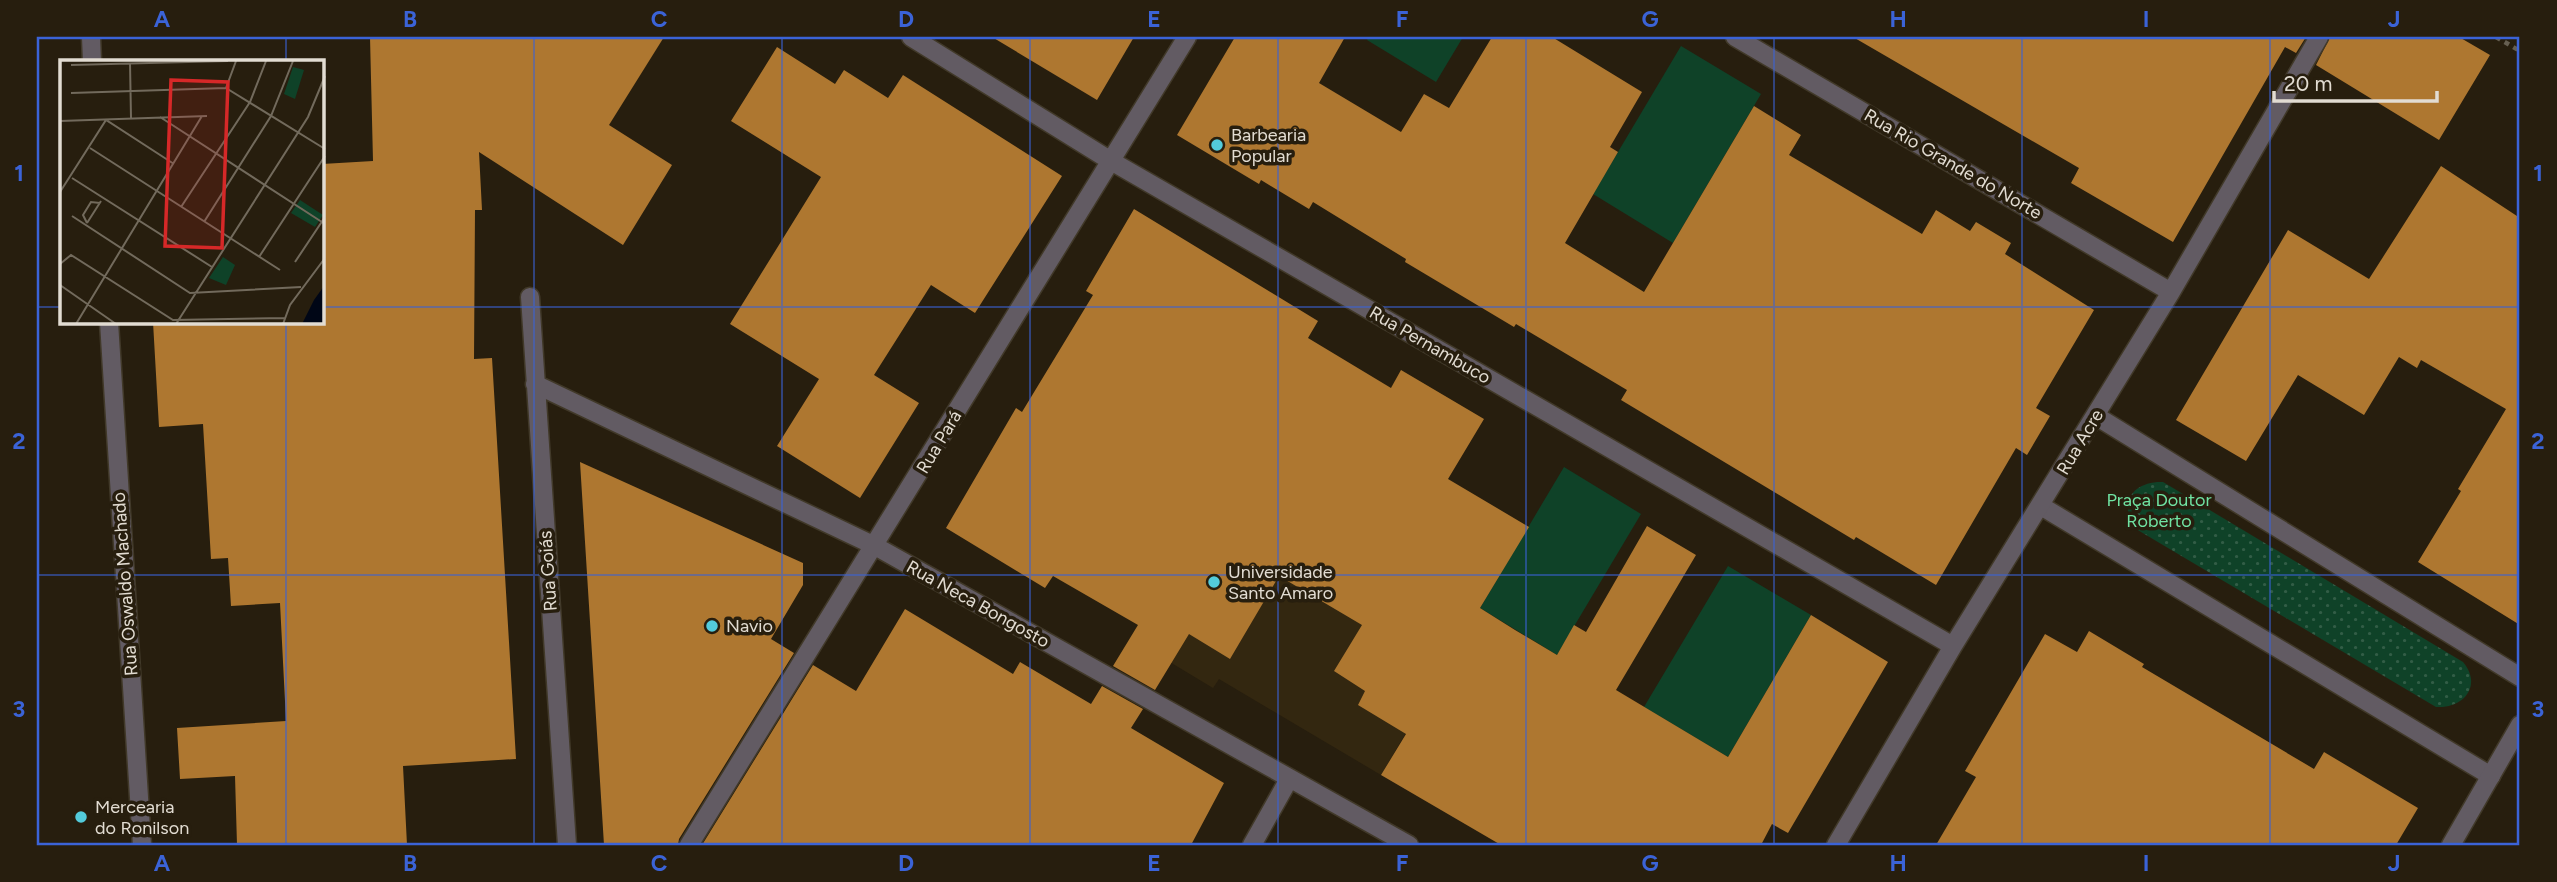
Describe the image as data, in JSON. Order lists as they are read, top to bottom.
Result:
{
  "streets": {
    "street": [
      "Rua Rio Grande do Norte",
      "Rua Pernambuco",
      "Rua Pará",
      "Rua Acre",
      "Rua Goiás",
      "Rua Oswaldo Machado",
      "Rua Neca Bongosto"
    ]
  },
  "crossings": [
    ["Rua Rio Grande do Norte", "Rua Acre"],
    ["Rua Pernambuco", "Rua Pará"],
    ["Rua Pernambuco", "Rua Acre"],
    ["Rua Pará", "Rua Neca Bongosto"],
    ["Rua Goiás", "Rua Neca Bongosto"]
  ],
  "parks": ["Praça Doutor Roberto"],
  "places": [
    "Barbearia Popular",
    "Universidade Santo Amaro",
    "Navio",
    "Mercearia do Ronilson"
  ],
  "scale_bar": "20 m",
  "grid": {
    "columns": [
      "A",
      "B",
      "C",
      "D",
      "E",
      "F",
      "G",
      "H",
      "I",
      "J"
    ],
    "rows": ["1", "2", "3"]
  }
}
